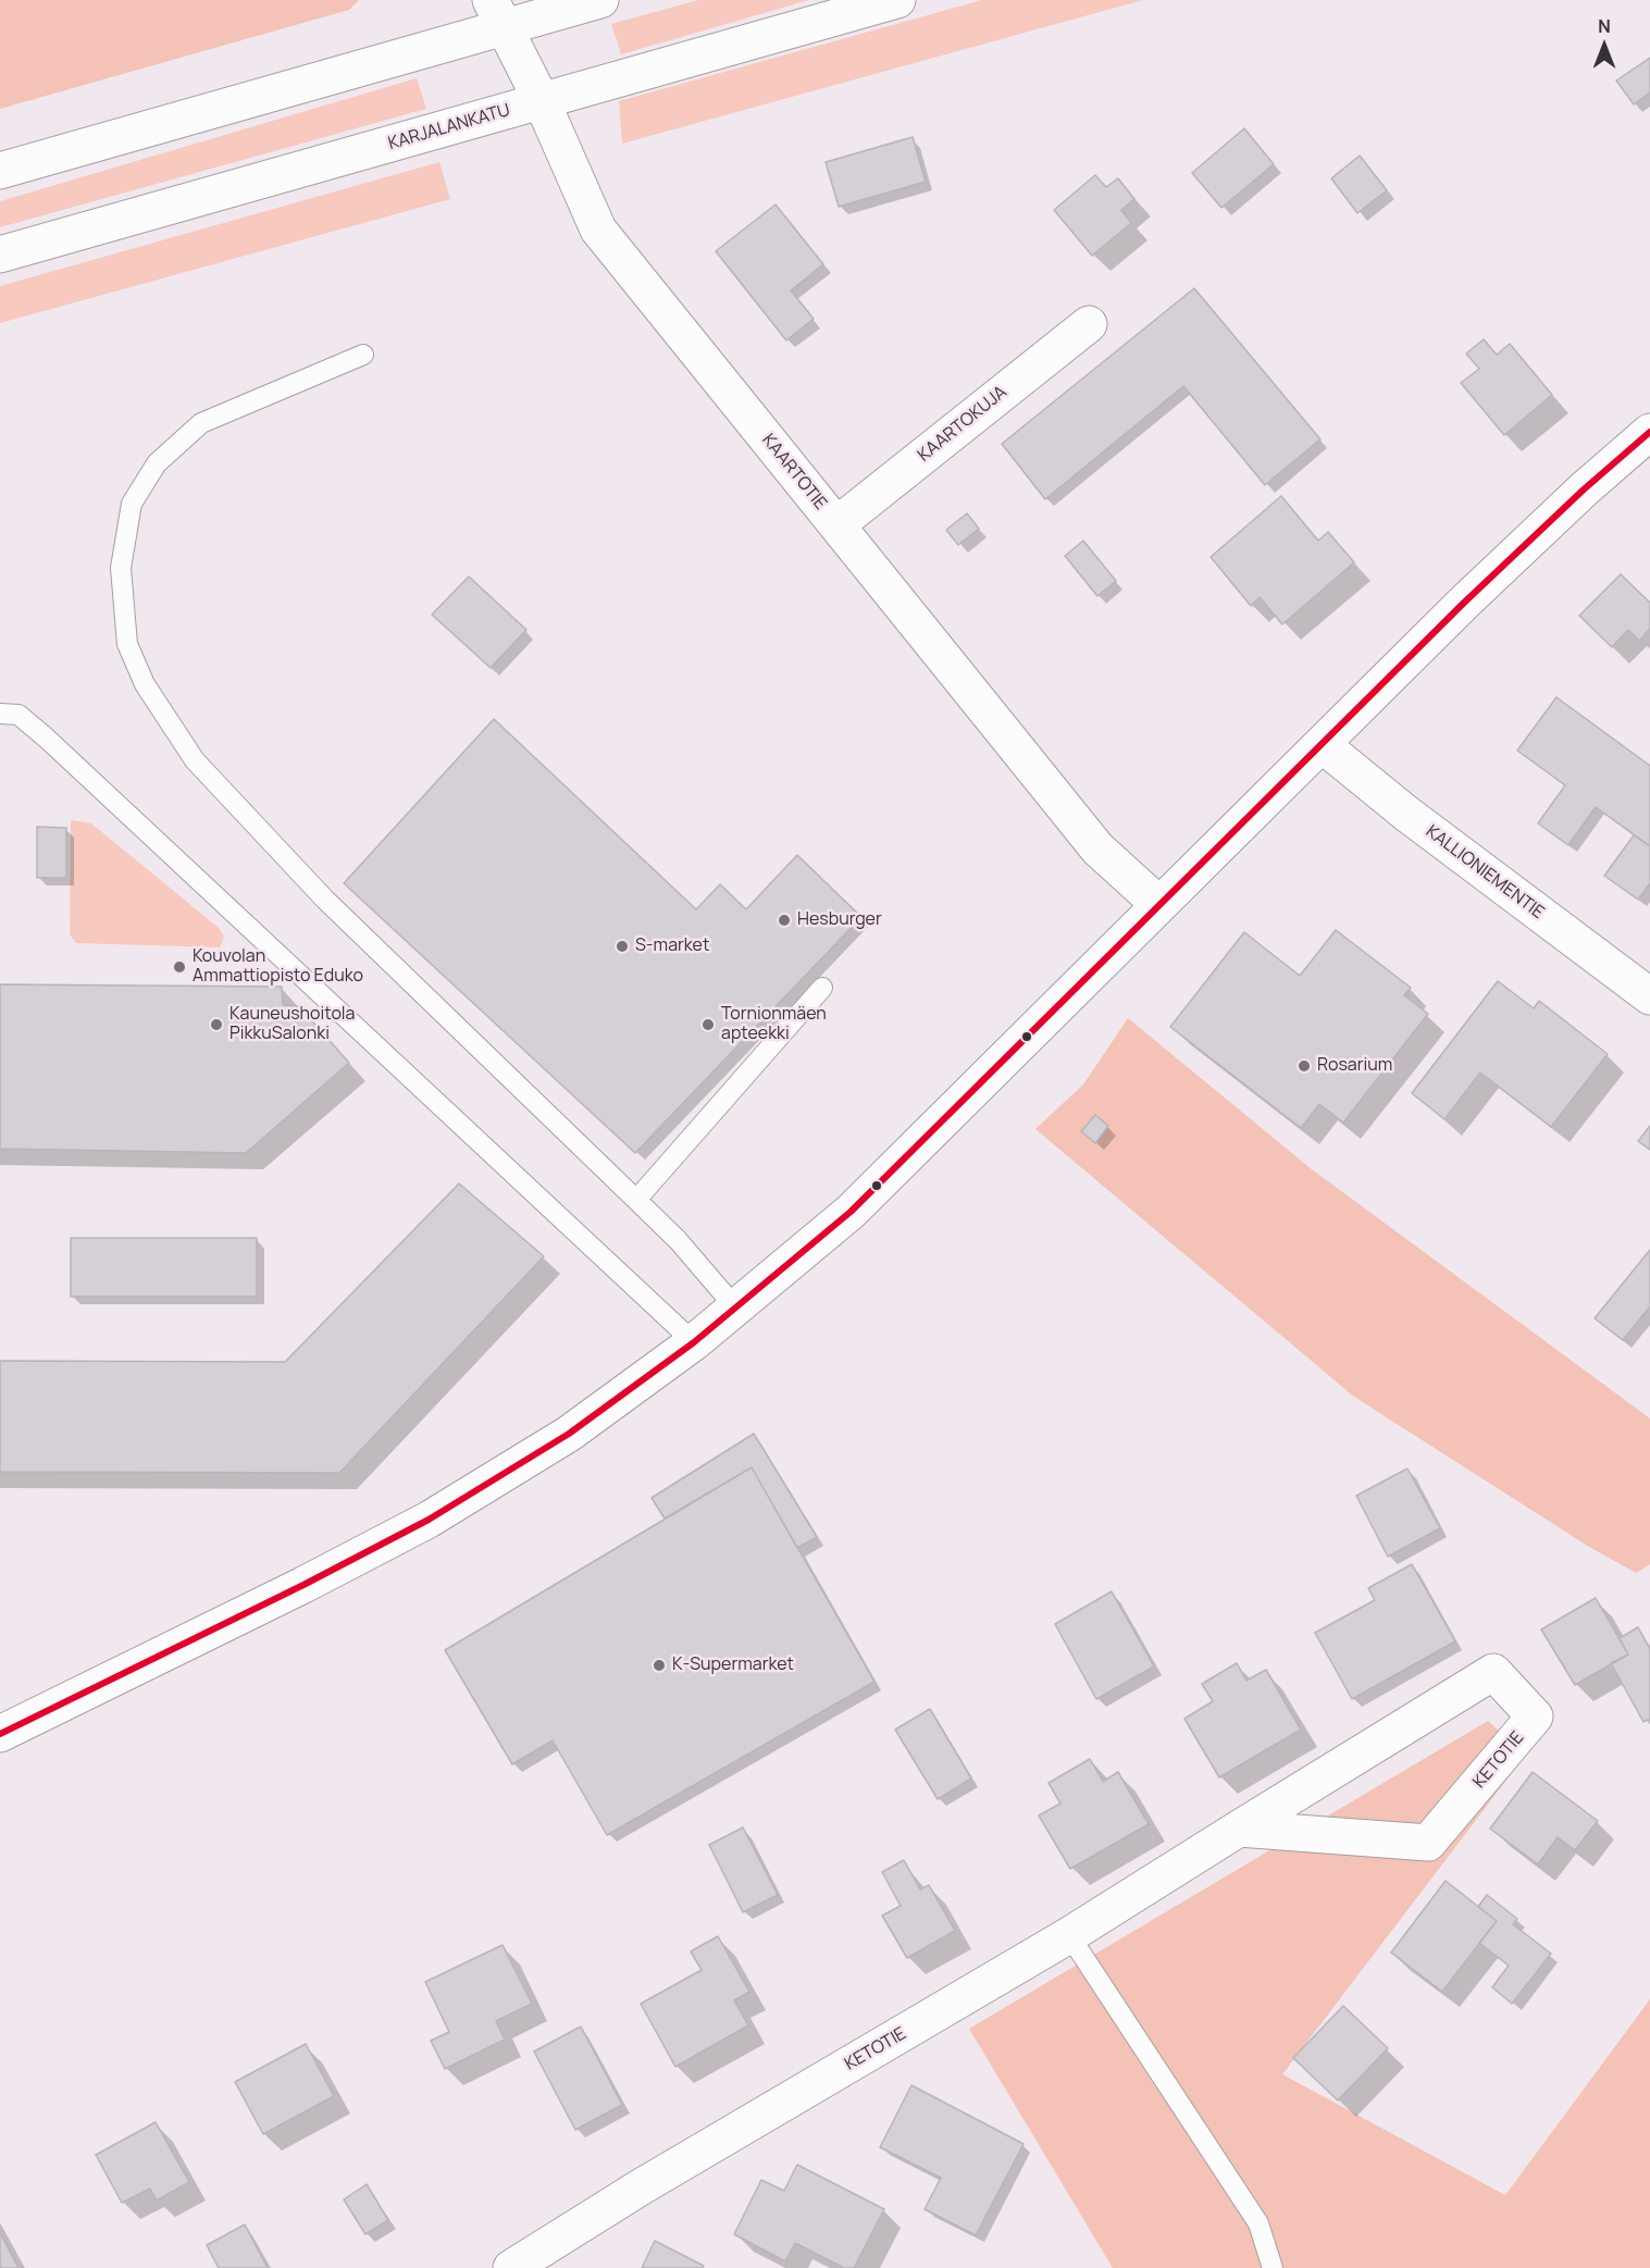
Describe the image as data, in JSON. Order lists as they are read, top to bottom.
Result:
{
  "streets": {
    "street": [
      "KARJALANKATU",
      "KAARTOKUJA",
      "KAARTOTIE",
      "KALLIONIEMENTIE",
      "KETOTIE"
    ]
  },
  "crossings": [
    ["KARJALANKATU", "KAARTOTIE"],
    ["KAARTOKUJA", "KAARTOTIE"]
  ],
  "places": [
    "Hesburger",
    "S-market",
    "Kouvolan Ammattiopisto Eduko",
    "Kauneushoitola PikkuSalonki",
    "Tornionmäen apteekki",
    "Rosarium",
    "K-Supermarket"
  ],
  "north": "top"
}
